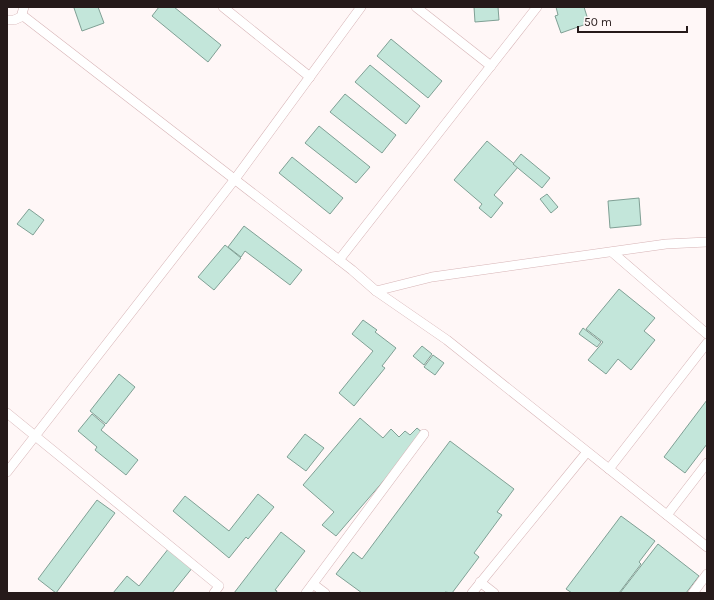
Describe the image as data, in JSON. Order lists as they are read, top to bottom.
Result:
{
  "scale_bar": "50 m"
}
